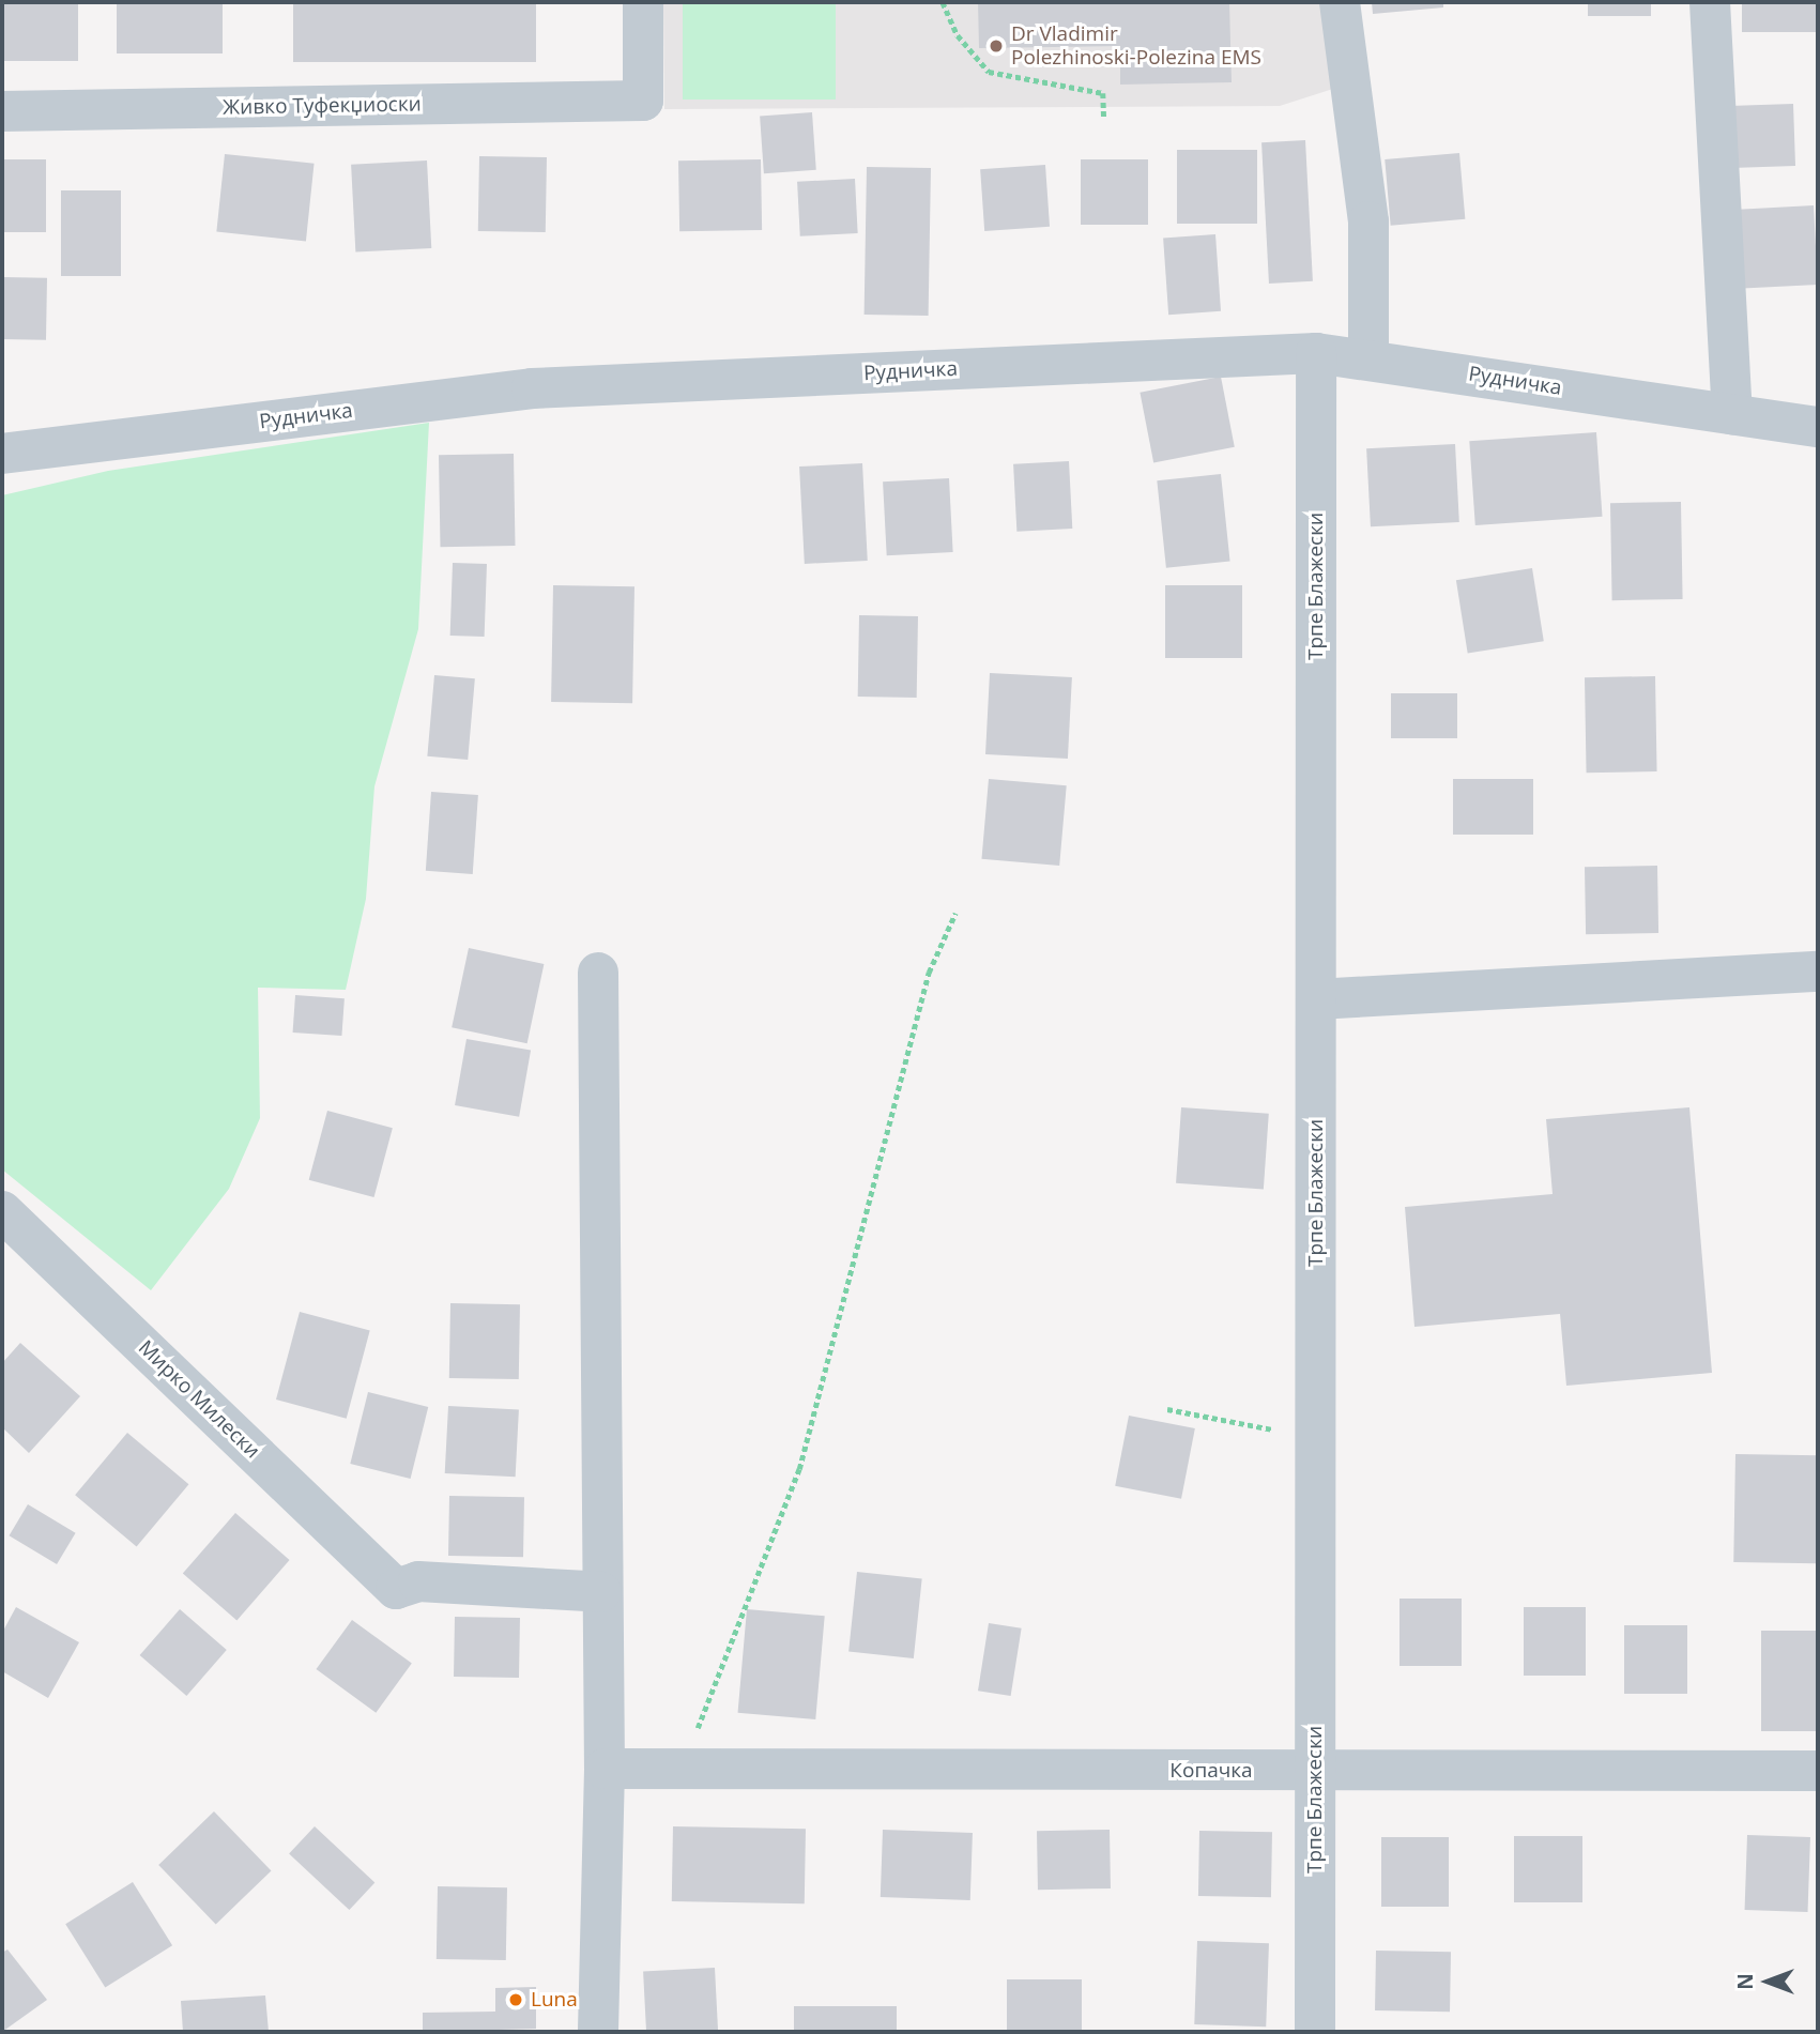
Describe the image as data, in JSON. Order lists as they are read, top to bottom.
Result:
{
  "streets": {
    "street": [
      "Живко Туфекџиоски",
      "Рудничка",
      "Трпе Блажески",
      "Мирко Милески",
      "Копачка"
    ]
  },
  "crossings": [
    ["Рудничка", "Трпе Блажески"],
    ["Трпе Блажески", "Копачка"]
  ],
  "places": ["Dr Vladimir Polezhinoski-Polezina EMS", "Luna"],
  "north": "left"
}
